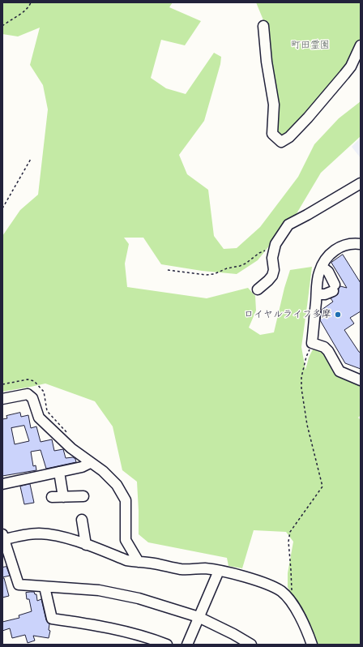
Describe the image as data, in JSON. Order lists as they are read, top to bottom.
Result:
{
  "parks": ["町田霊園"],
  "places": ["ロイヤルライフ多摩"]
}
